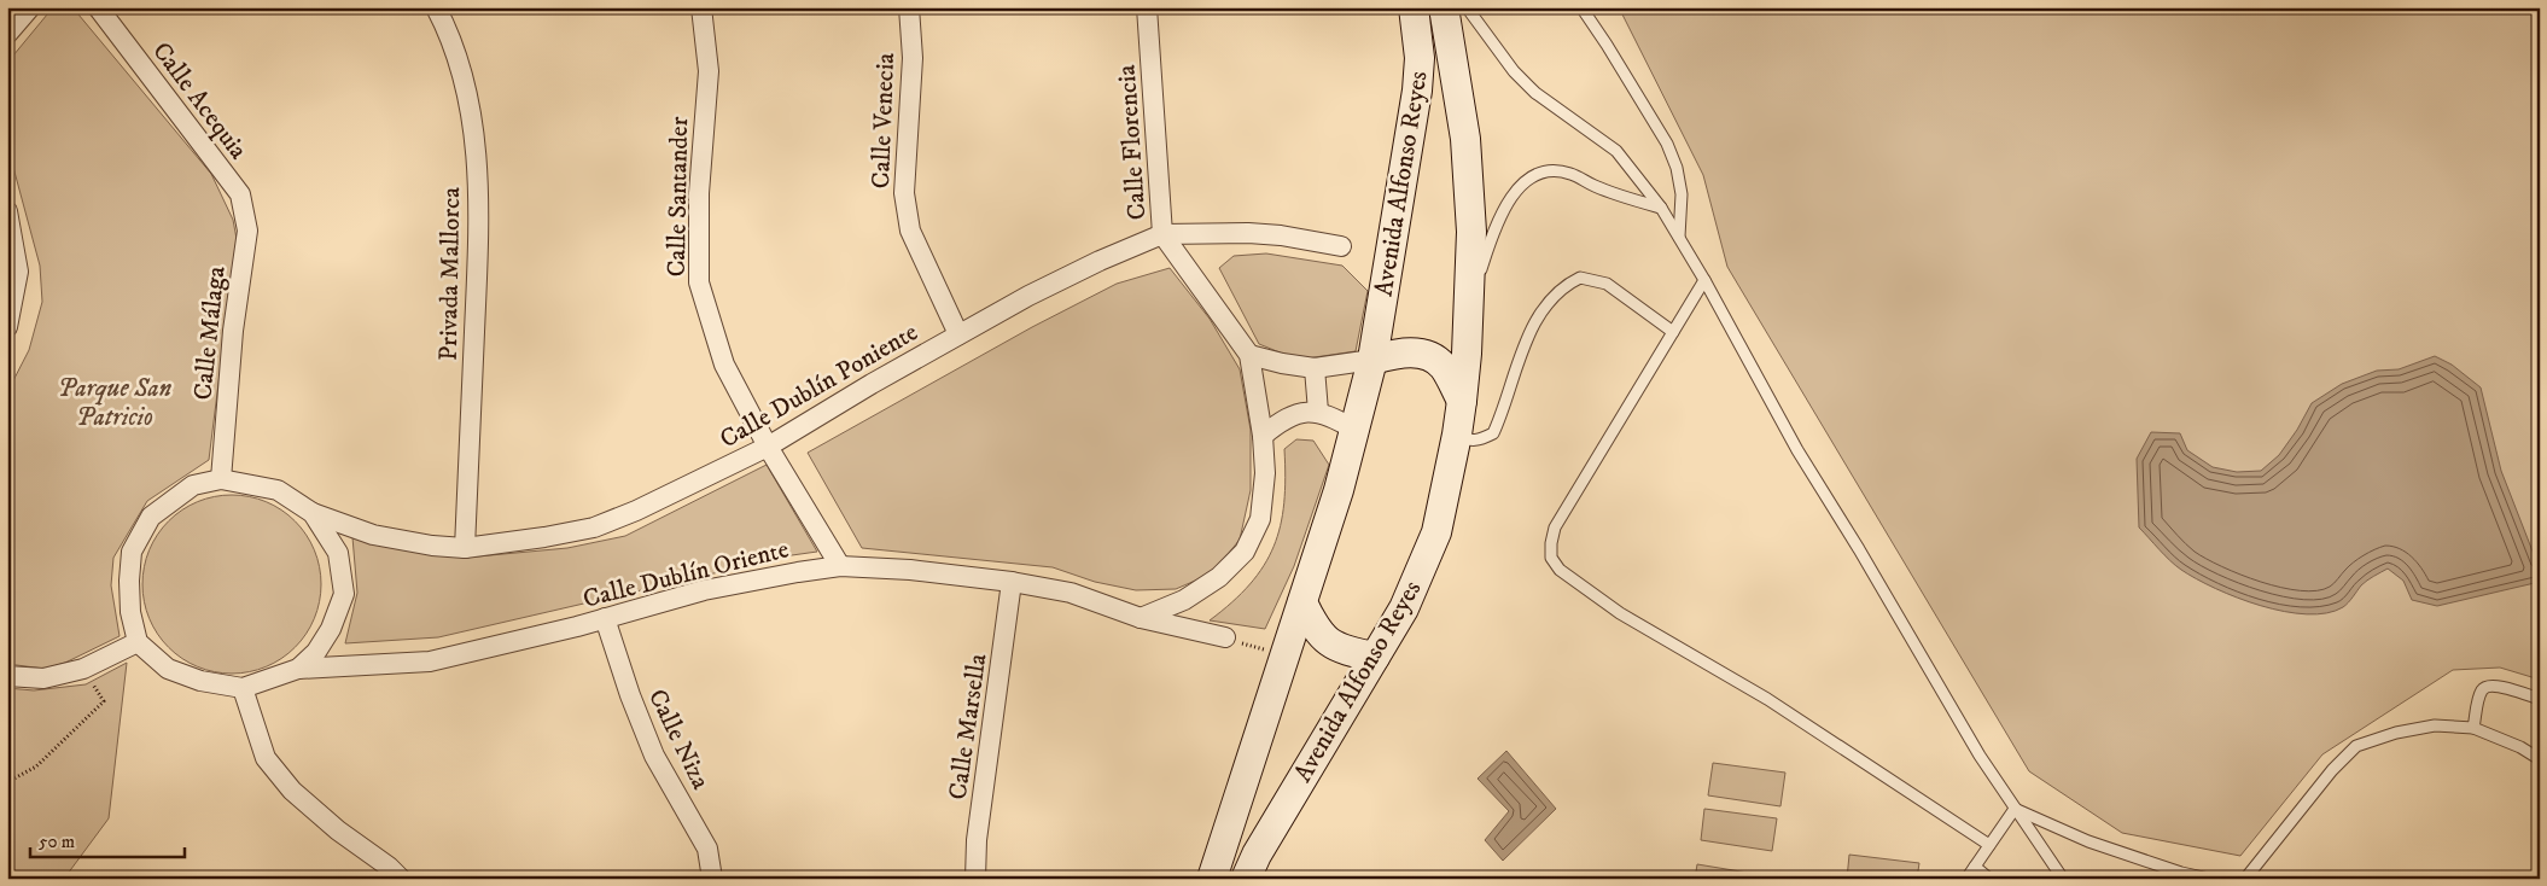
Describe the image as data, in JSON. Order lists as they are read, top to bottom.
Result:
{
  "streets": {
    "main road": ["Avenida Alfonso Reyes"],
    "street": [
      "Calle Acequia",
      "Calle Venecia",
      "Calle Florencia",
      "Calle Santander",
      "Privada Mallorca",
      "Calle Málaga",
      "Calle Dublín Poniente",
      "Calle Dublín Oriente",
      "Calle Marsella",
      "Calle Niza"
    ]
  },
  "crossings": [
    ["Calle Acequia", "Calle Málaga"],
    ["Calle Venecia", "Calle Dublín Poniente"],
    ["Calle Florencia", "Calle Dublín Poniente"],
    ["Calle Florencia", "Calle Dublín Oriente"],
    ["Calle Santander", "Calle Dublín Poniente"],
    ["Calle Santander", "Calle Dublín Oriente"],
    ["Privada Mallorca", "Calle Dublín Poniente"],
    ["Calle Málaga", "Calle Dublín Poniente"],
    ["Calle Málaga", "Calle Dublín Oriente"],
    ["Calle Dublín Poniente", "Calle Dublín Oriente"],
    ["Calle Dublín Oriente", "Calle Marsella"],
    ["Calle Dublín Oriente", "Calle Niza"]
  ],
  "parks": ["Parque San Patricio"],
  "scale_bar": "50 m"
}
